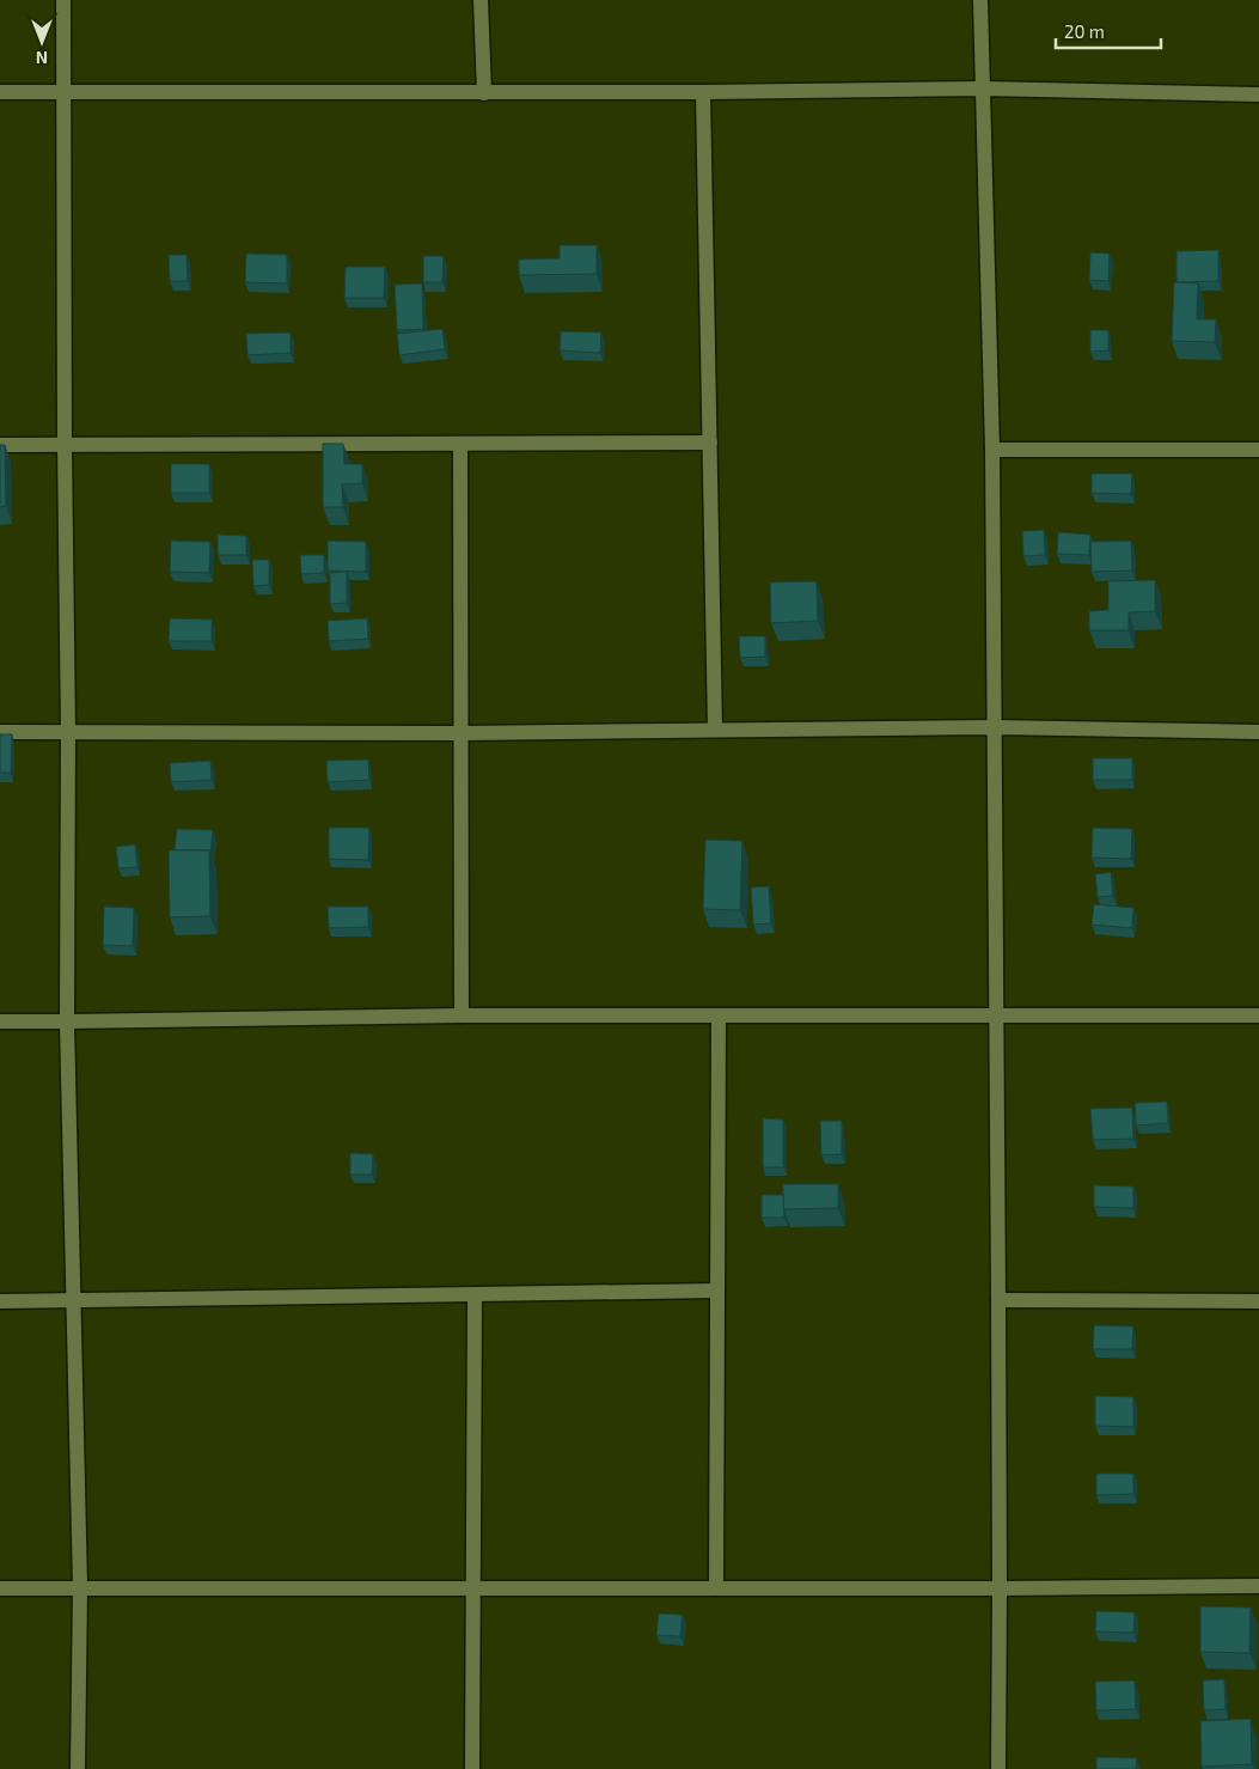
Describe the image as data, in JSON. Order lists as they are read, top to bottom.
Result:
{
  "scale_bar": "20 m",
  "north": "bottom"
}
